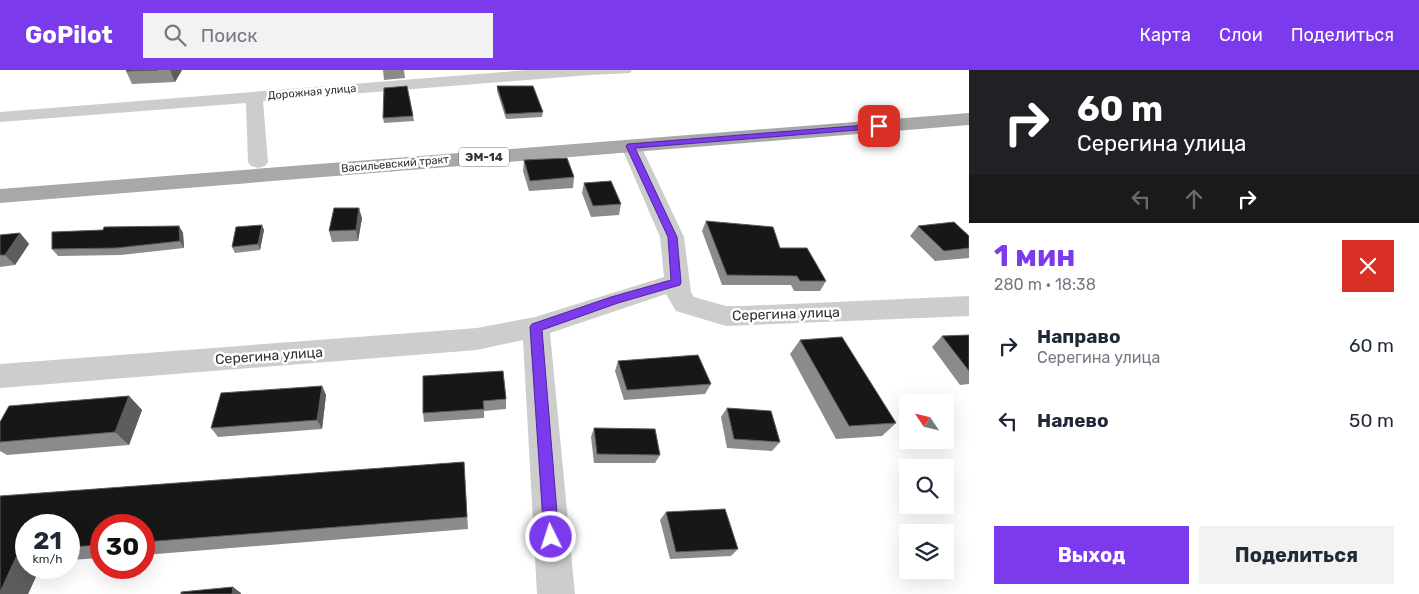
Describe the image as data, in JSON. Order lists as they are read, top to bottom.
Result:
{
  "streets": {
    "main road": ["ЭМ-14", "Васильевский тракт"],
    "street": ["Дорожная улица", "Серегина улица"]
  },
  "north": "top left",
  "page": {
    "header": "GoPilot",
    "search": "Поиск",
    "nav": ["Карта", "Слои", "Поделиться"],
    "turn": ["60 m", "Серегина улица"],
    "heading": ["1 мин", "280 m · 18:38"],
    "list": [
      {
        "name": "Направо",
        "note": "Серегина улица",
        "value": "60 m"
      },
      {
        "name": "Налево",
        "value": "50 m"
      }
    ],
    "speed": "21 km/h",
    "limit": "30",
    "buttons": ["Выход", "Поделиться"]
  }
}
